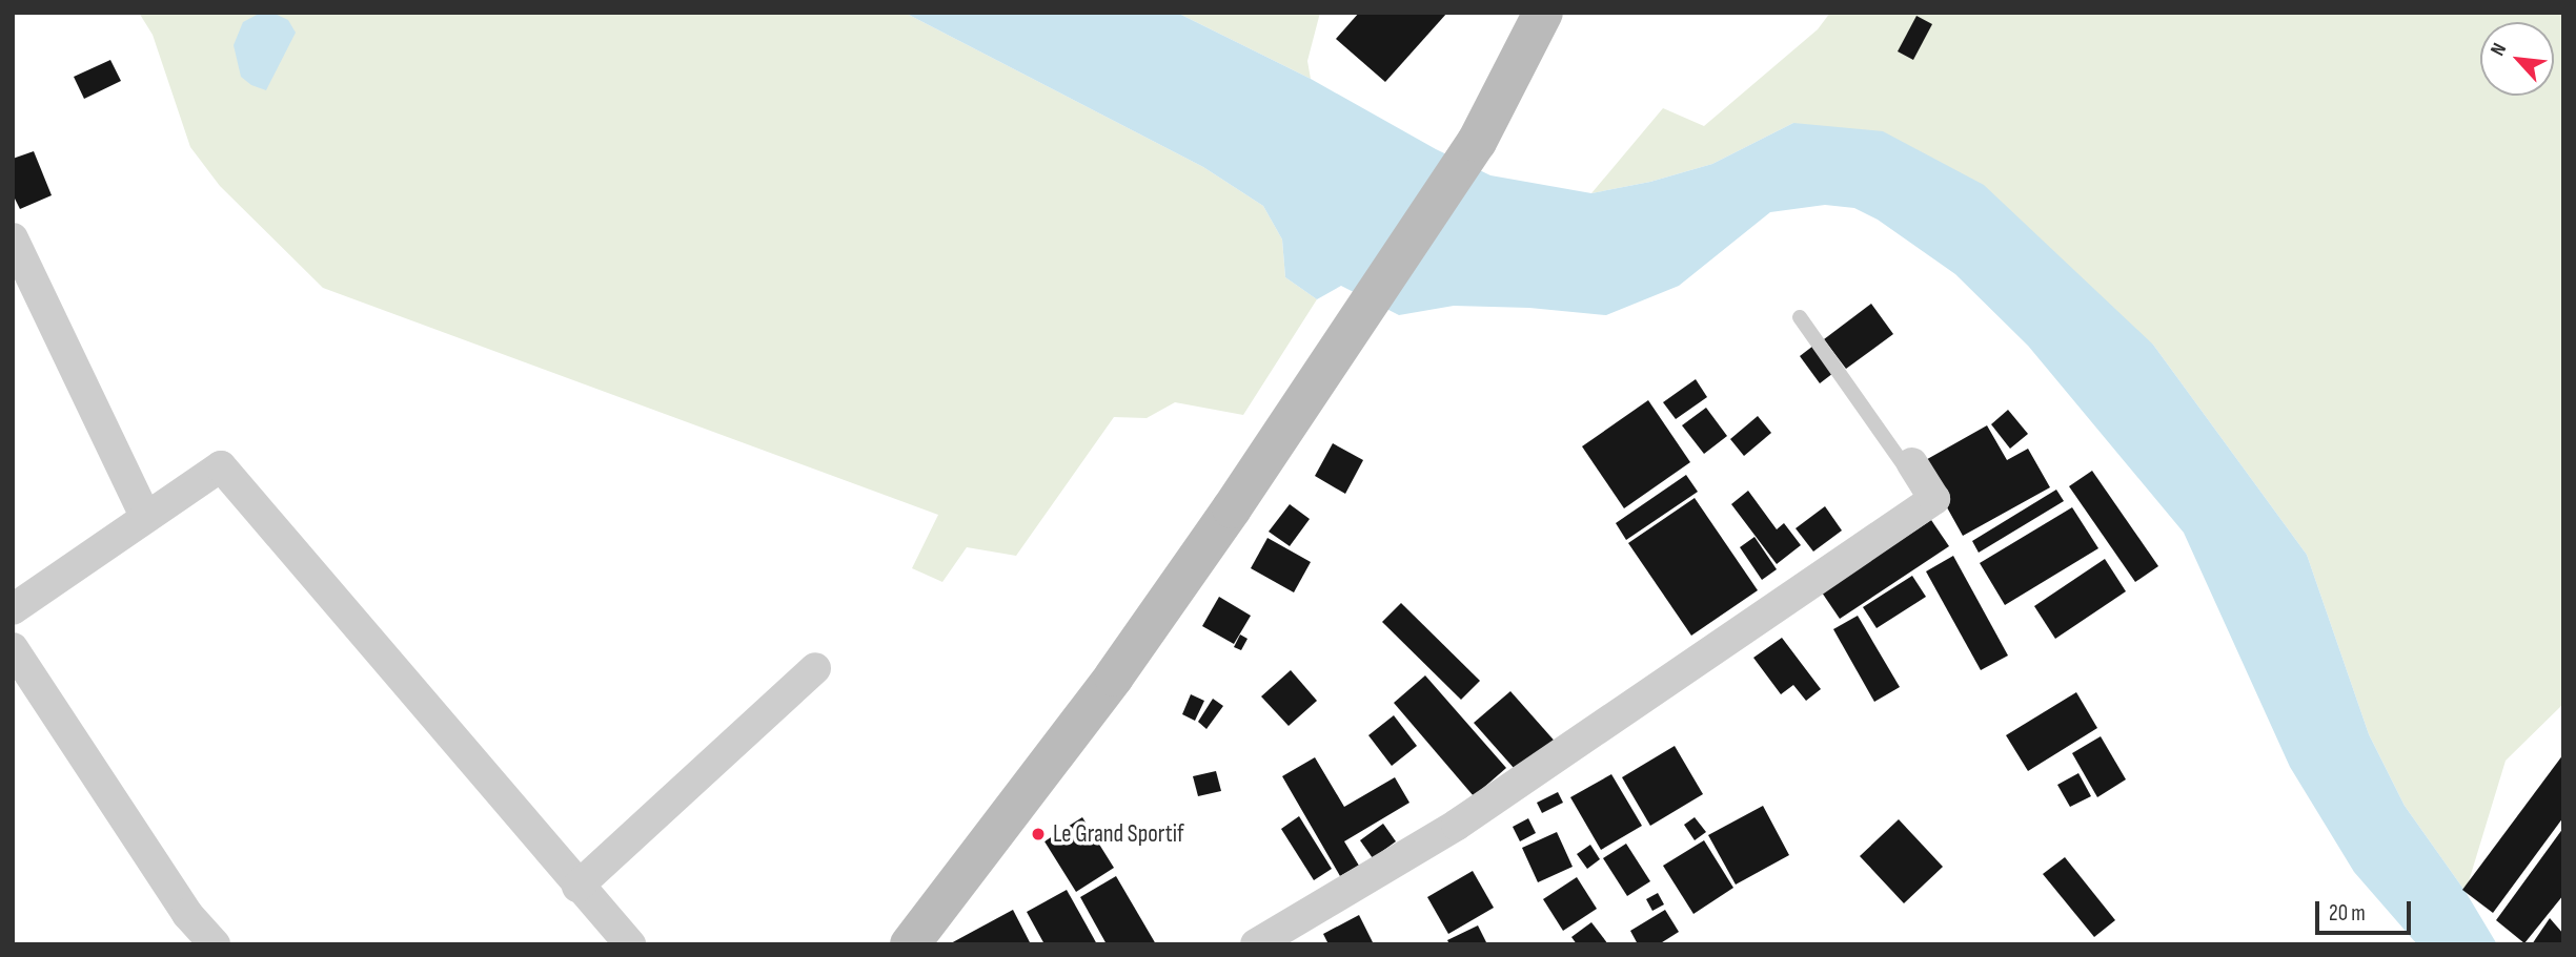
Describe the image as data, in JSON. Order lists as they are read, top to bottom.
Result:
{
  "places": ["Le Grand Sportif"],
  "scale_bar": "20 m",
  "north": "top left"
}
